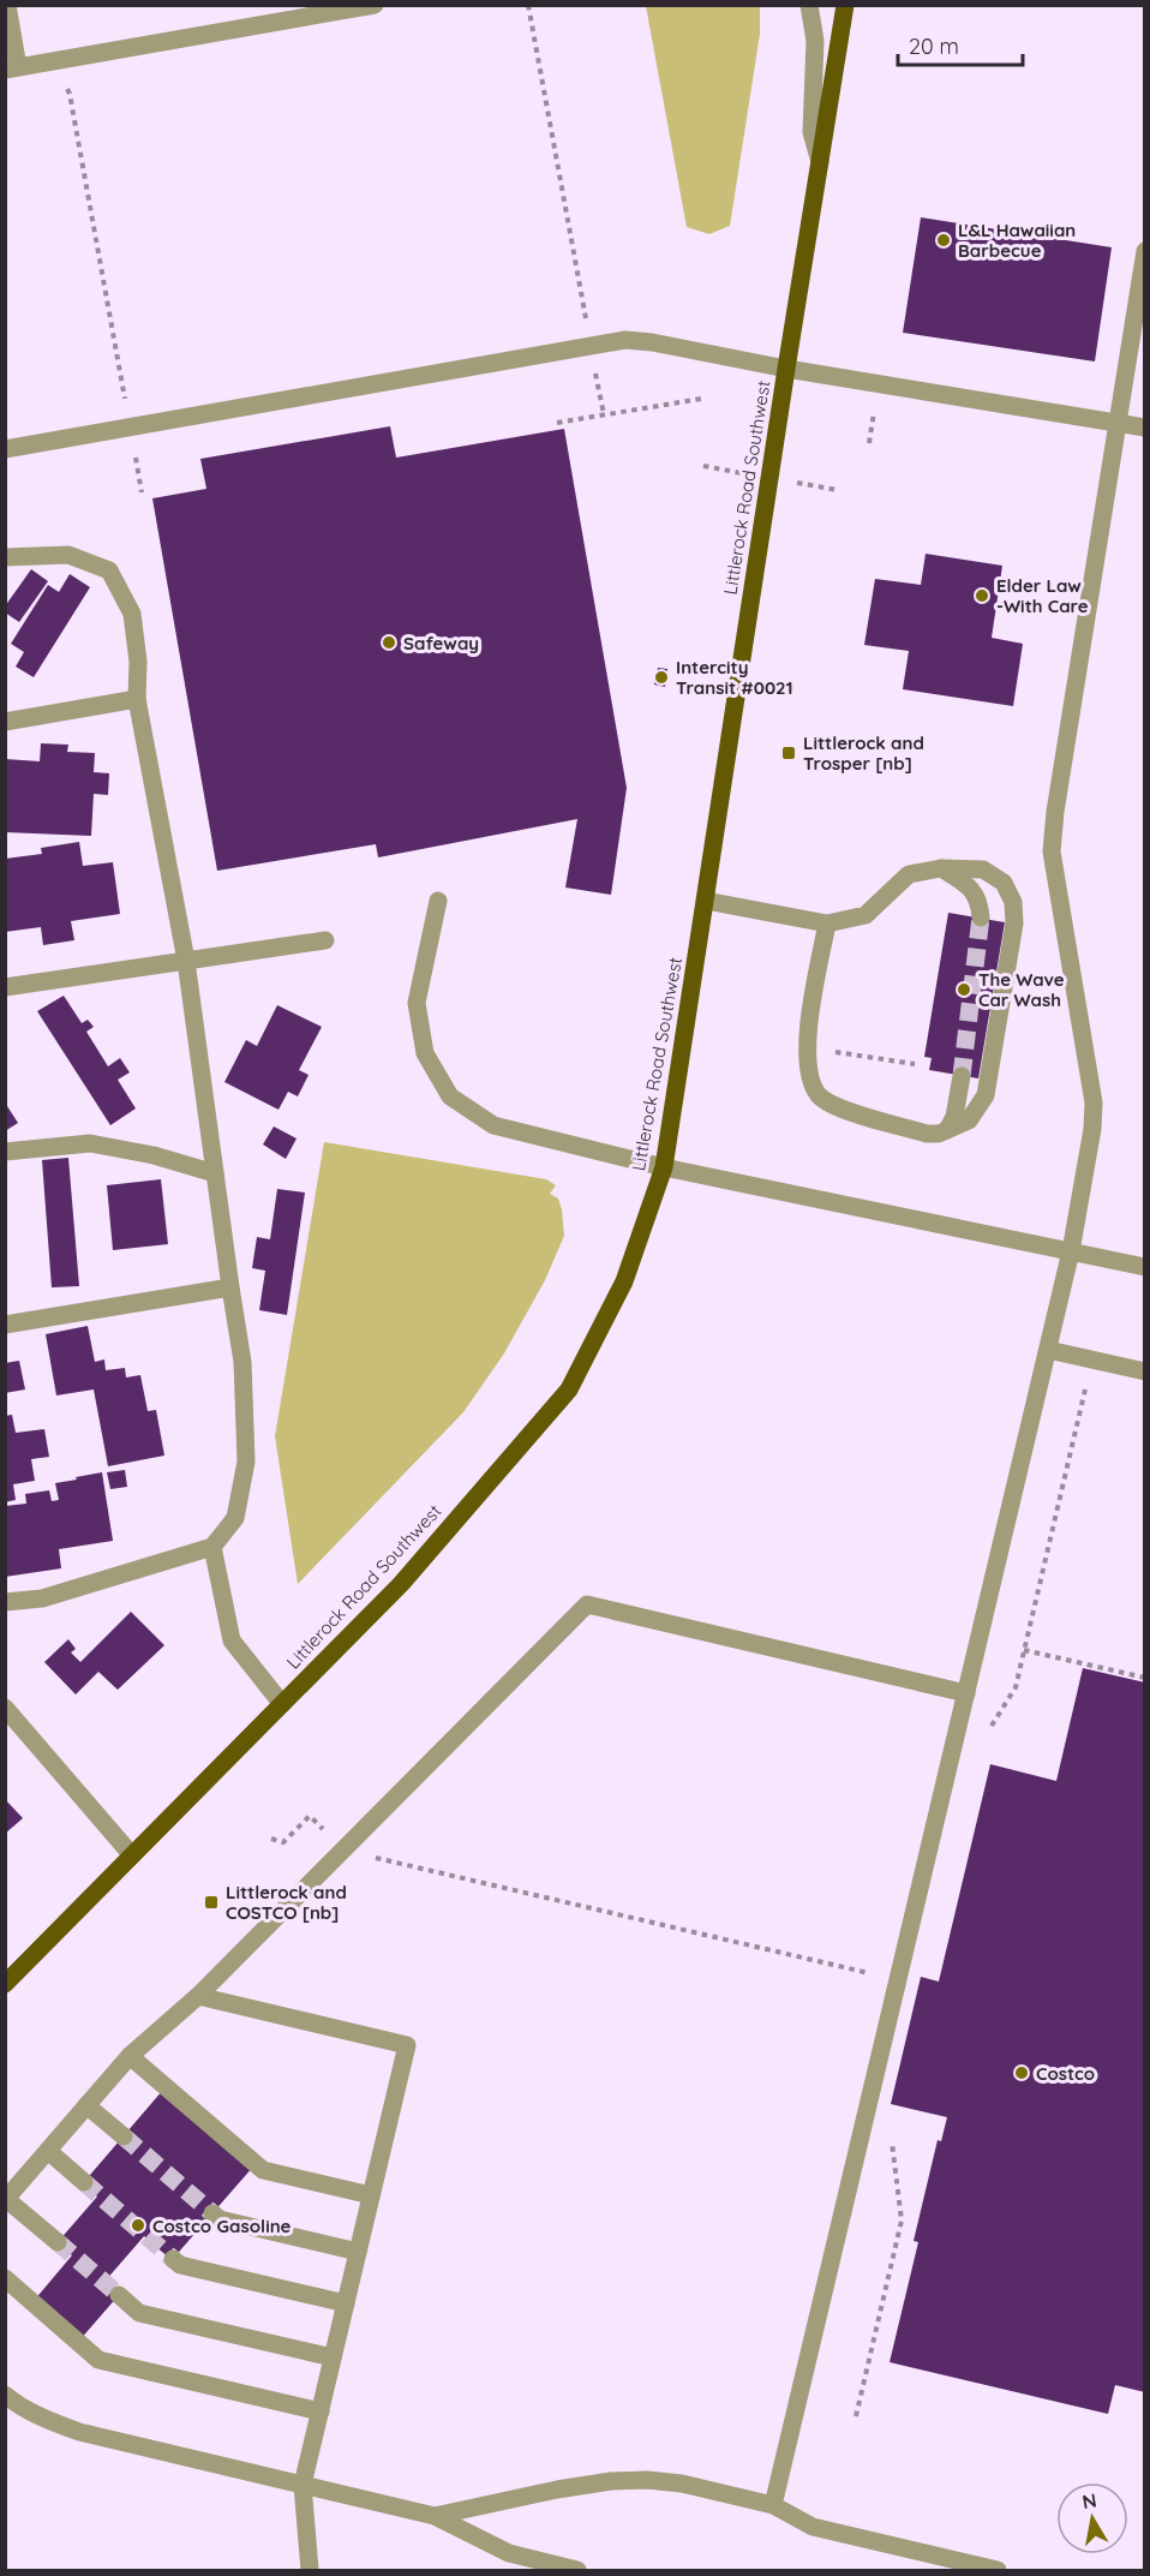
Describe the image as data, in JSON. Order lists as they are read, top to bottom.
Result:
{
  "streets": {
    "main road": ["Littlerock Road Southwest"]
  },
  "places": {
    "other": [
      "L&L Hawaiian Barbecue",
      "Elder Law -With Care",
      "Safeway",
      "Intercity Transit #0021",
      "The Wave Car Wash",
      "Costco",
      "Costco Gasoline"
    ],
    "transit": ["Littlerock and Trosper [nb]", "Littlerock and COSTCO [nb]"]
  },
  "scale_bar": "20 m",
  "north": "top"
}
